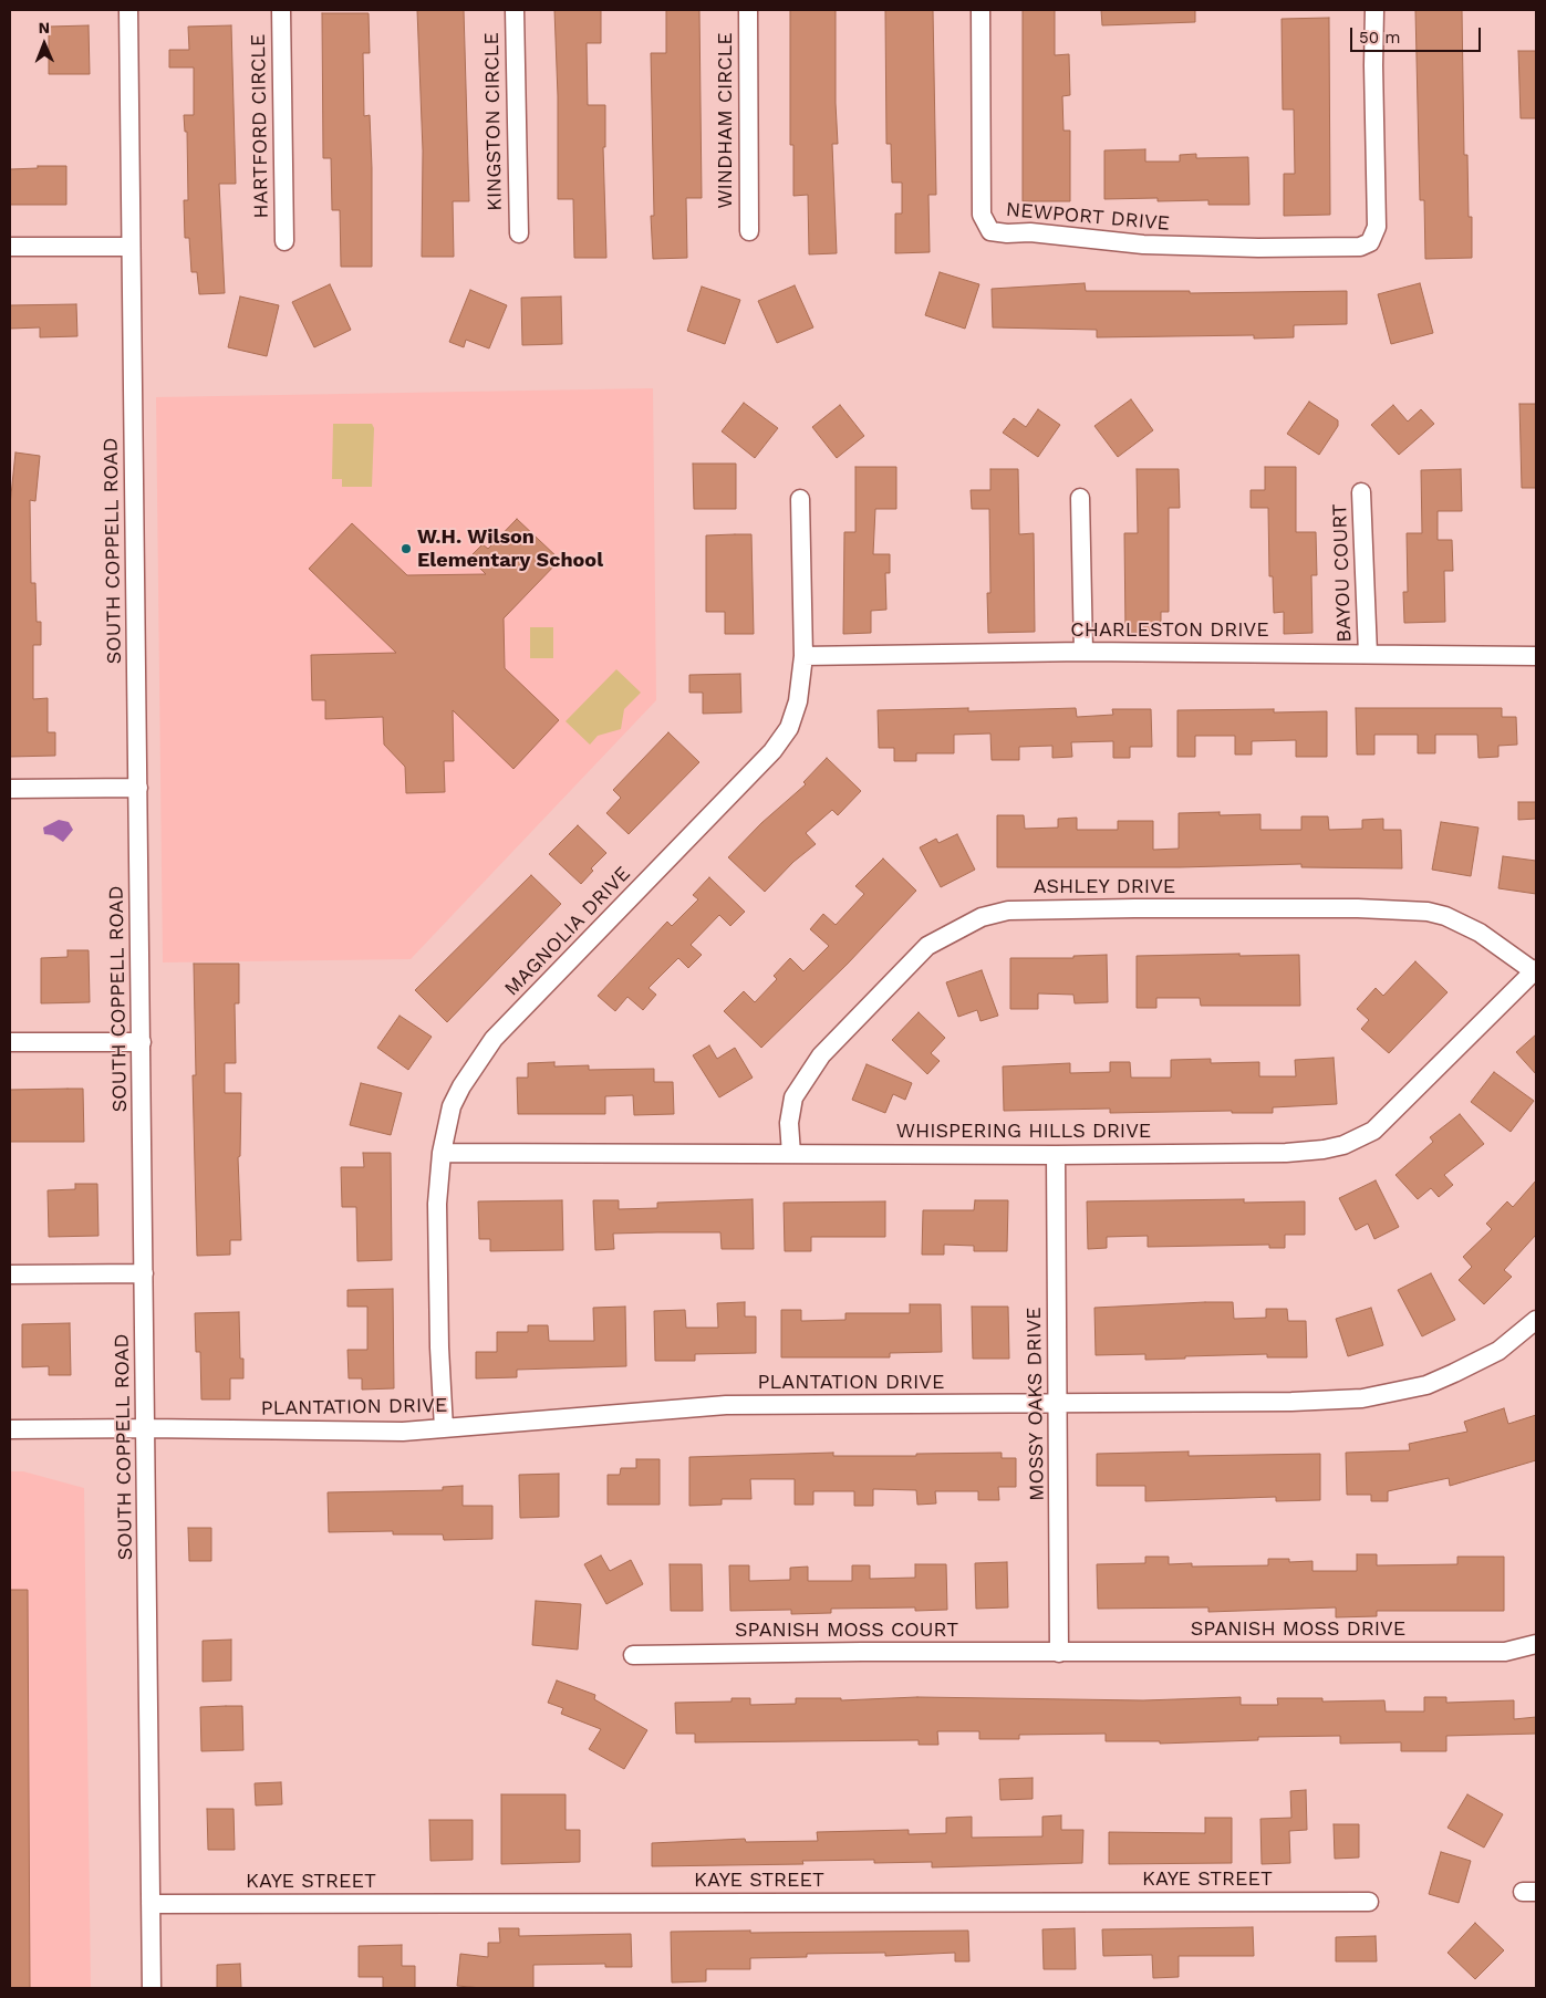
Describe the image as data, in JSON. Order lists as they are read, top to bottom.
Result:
{
  "streets": {
    "street": [
      "WINDHAM CIRCLE",
      "KINGSTON CIRCLE",
      "HARTFORD CIRCLE",
      "NEWPORT DRIVE",
      "SOUTH COPPELL ROAD",
      "BAYOU COURT",
      "CHARLESTON DRIVE",
      "ASHLEY DRIVE",
      "MAGNOLIA DRIVE",
      "WHISPERING HILLS DRIVE",
      "PLANTATION DRIVE",
      "MOSSY OAKS DRIVE",
      "SPANISH MOSS DRIVE",
      "SPANISH MOSS COURT",
      "KAYE STREET"
    ]
  },
  "crossings": [
    ["SOUTH COPPELL ROAD", "PLANTATION DRIVE"],
    ["SOUTH COPPELL ROAD", "KAYE STREET"],
    ["BAYOU COURT", "CHARLESTON DRIVE"],
    ["CHARLESTON DRIVE", "MAGNOLIA DRIVE"],
    ["ASHLEY DRIVE", "WHISPERING HILLS DRIVE"],
    ["MAGNOLIA DRIVE", "WHISPERING HILLS DRIVE"],
    ["MAGNOLIA DRIVE", "PLANTATION DRIVE"],
    ["WHISPERING HILLS DRIVE", "MOSSY OAKS DRIVE"],
    ["PLANTATION DRIVE", "MOSSY OAKS DRIVE"],
    ["MOSSY OAKS DRIVE", "SPANISH MOSS DRIVE"],
    ["MOSSY OAKS DRIVE", "SPANISH MOSS COURT"],
    ["SPANISH MOSS DRIVE", "SPANISH MOSS COURT"]
  ],
  "places": ["W.H. Wilson Elementary School"],
  "scale_bar": "50 m",
  "north": "top"
}
